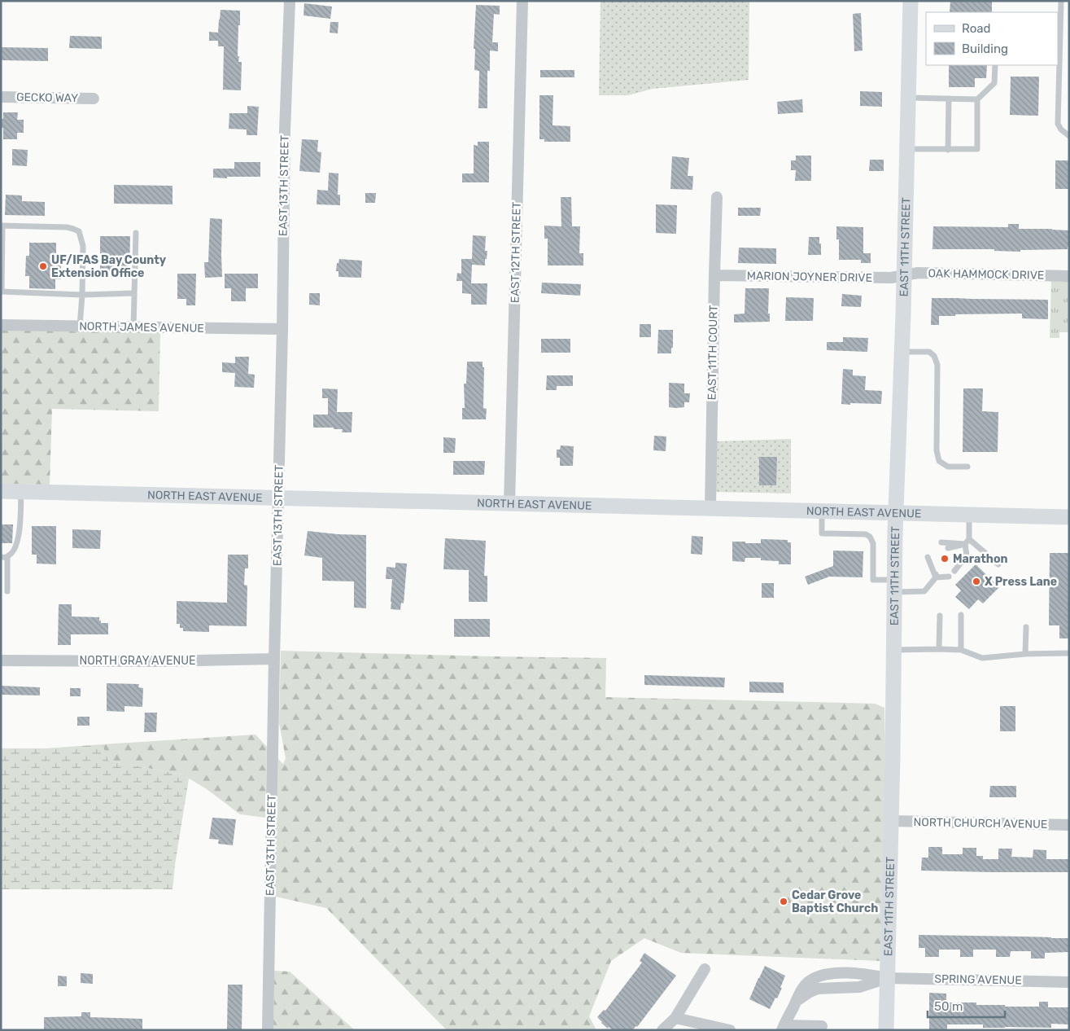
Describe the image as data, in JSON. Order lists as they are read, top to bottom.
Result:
{
  "streets": {
    "main road": ["EAST 11TH STREET", "NORTH EAST AVENUE"],
    "street": [
      "GECKO WAY",
      "EAST 13TH STREET",
      "EAST 12TH STREET",
      "OAK HAMMOCK DRIVE",
      "MARION JOYNER DRIVE",
      "NORTH JAMES AVENUE",
      "EAST 11TH COURT",
      "NORTH GRAY AVENUE",
      "NORTH CHURCH AVENUE",
      "SPRING AVENUE"
    ]
  },
  "crossings": [
    ["EAST 13TH STREET", "NORTH JAMES AVENUE"],
    ["EAST 13TH STREET", "NORTH EAST AVENUE"],
    ["EAST 13TH STREET", "NORTH GRAY AVENUE"],
    ["EAST 11TH STREET", "OAK HAMMOCK DRIVE"],
    ["EAST 11TH STREET", "MARION JOYNER DRIVE"],
    ["EAST 11TH STREET", "NORTH EAST AVENUE"],
    ["EAST 11TH STREET", "NORTH CHURCH AVENUE"],
    ["EAST 11TH STREET", "SPRING AVENUE"],
    ["EAST 12TH STREET", "NORTH EAST AVENUE"],
    ["OAK HAMMOCK DRIVE", "MARION JOYNER DRIVE"],
    ["MARION JOYNER DRIVE", "EAST 11TH COURT"],
    ["EAST 11TH COURT", "NORTH EAST AVENUE"]
  ],
  "places": [
    "UF/IFAS Bay County Extension Office",
    "Marathon",
    "X Press Lane",
    "Cedar Grove Baptist Church"
  ],
  "legend": ["Road", "Building"],
  "scale_bar": "50 m"
}
